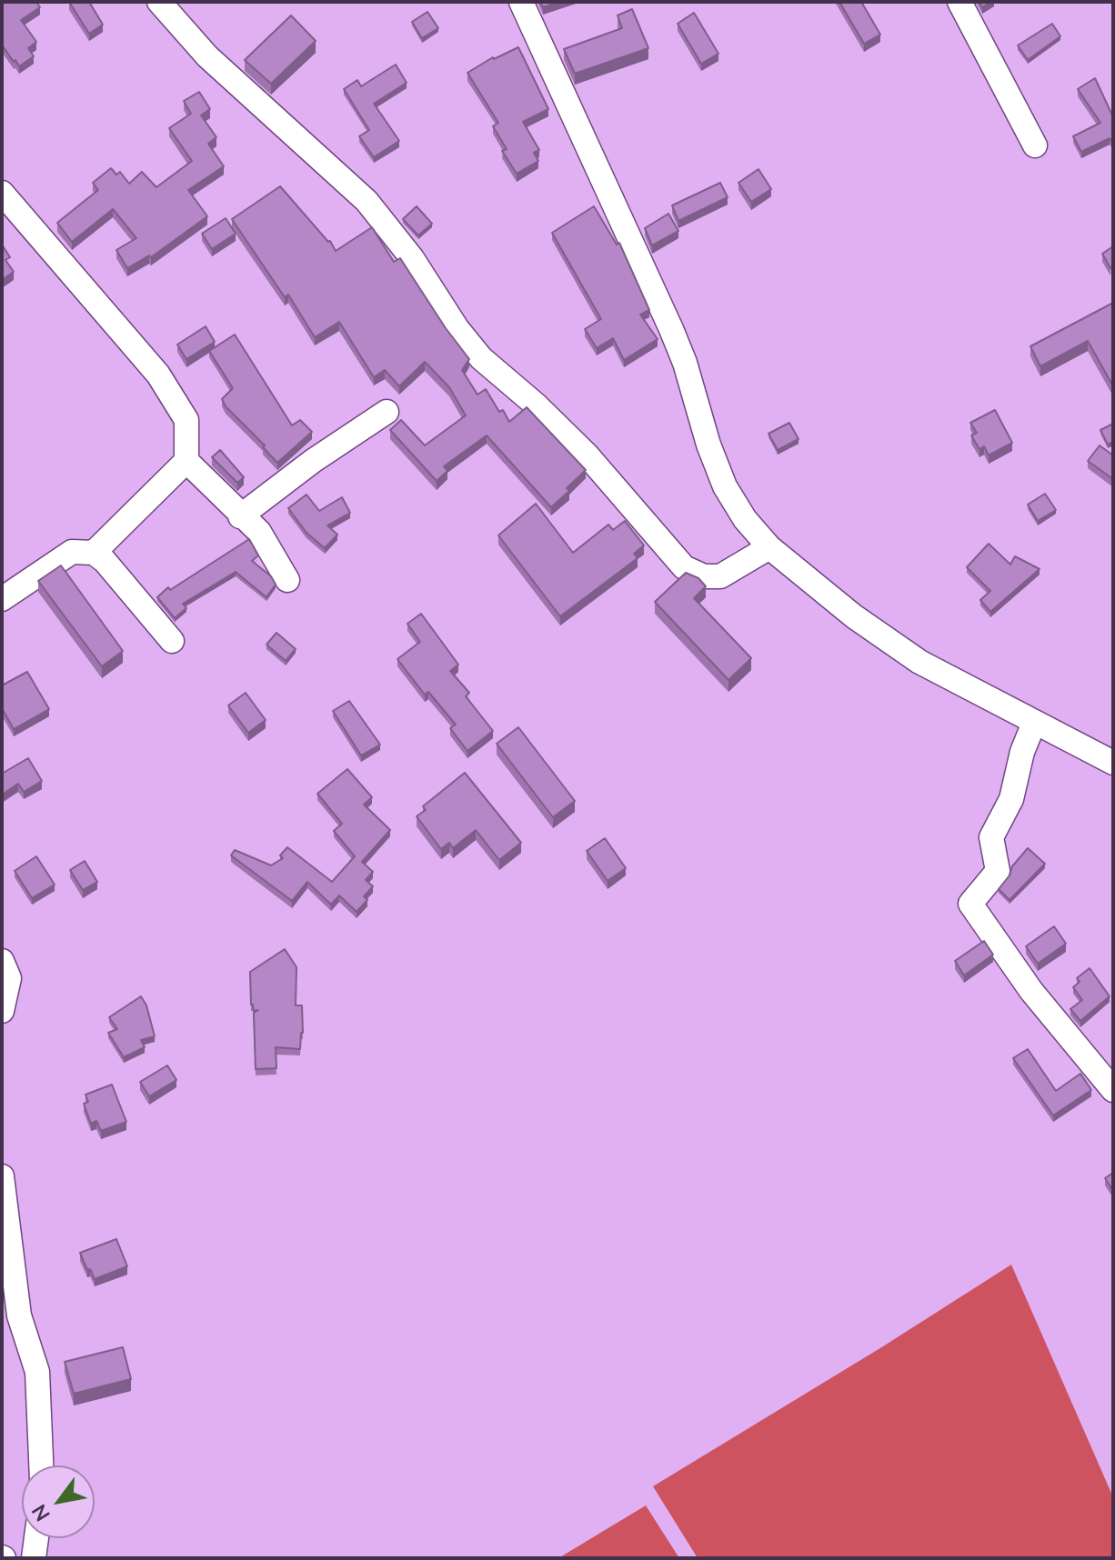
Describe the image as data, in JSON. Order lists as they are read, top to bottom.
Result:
{
  "north": "bottom left"
}
